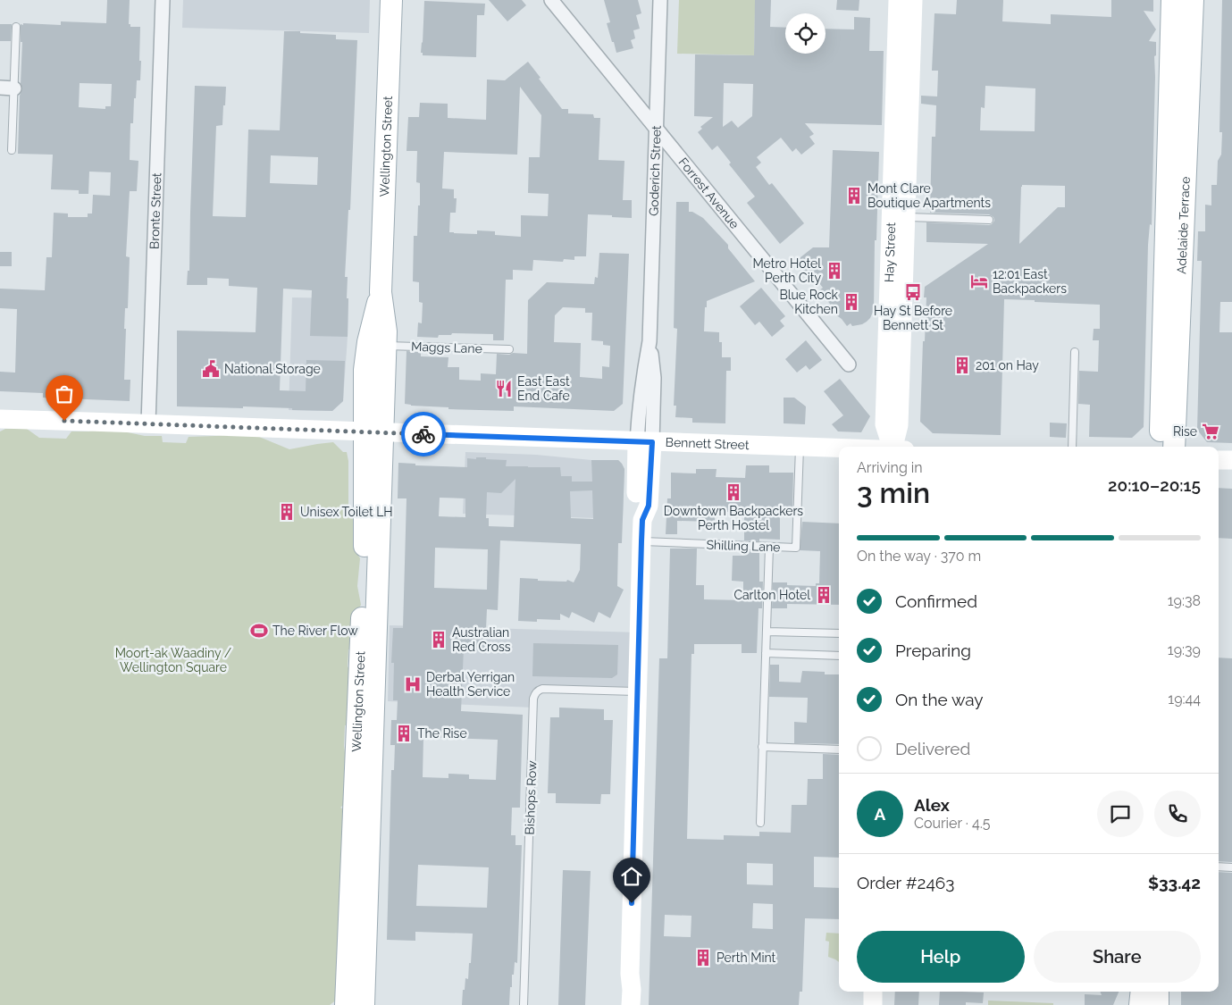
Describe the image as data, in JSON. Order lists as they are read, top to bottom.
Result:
{
  "streets": {
    "main road": [
      "Wellington Street",
      "Goderich Street",
      "Adelaide Terrace",
      "Hay Street",
      "Bennett Street"
    ],
    "street": ["Forrest Avenue", "Bronte Street"],
    "lane": ["Maggs Lane", "Shilling Lane", "Bishops Row"]
  },
  "crossings": [
    ["Wellington Street", "Maggs Lane"],
    ["Wellington Street", "Bennett Street"],
    ["Goderich Street", "Forrest Avenue"],
    ["Goderich Street", "Bennett Street"],
    ["Goderich Street", "Shilling Lane"],
    ["Goderich Street", "Bishops Row"],
    ["Bronte Street", "Bennett Street"],
    ["Bennett Street", "Shilling Lane"]
  ],
  "parks": ["Moort-ak Waadiny / Wellington Square"],
  "places": {
    "building": [
      "Mont Clare Boutique Apartments",
      "Metro Hotel Perth City",
      "Blue Rock Kitchen",
      "201 on Hay",
      "Downtown Backpackers Perth Hostel",
      "Unisex Toilet LH",
      "Carlton Hotel",
      "Australian Red Cross",
      "The Rise",
      "Perth Mint"
    ],
    "hotel": ["12:01 East Backpackers"],
    "bus stop": ["Hay St Before Bennett St"],
    "public building": ["National Storage"],
    "restaurant": ["East East End Cafe"],
    "supermarket": ["Rise"],
    "sports": ["The River Flow"],
    "hospital": ["Derbal Yerrigan Health Service"]
  },
  "page": {
    "heading": ["3 min", "Arriving in", "20:10–20:15"],
    "panel": [
      "Alex",
      "Courier · 4.5",
      "Order #2463",
      "$33.42"
    ],
    "bar": "On the way · 370 m",
    "list": [
      ["Confirmed", "19:38"],
      ["Preparing", "19:39"],
      ["On the way", "19:44"],
      "Delivered"
    ],
    "round": "A",
    "buttons": ["Help", "Share"]
  }
}
